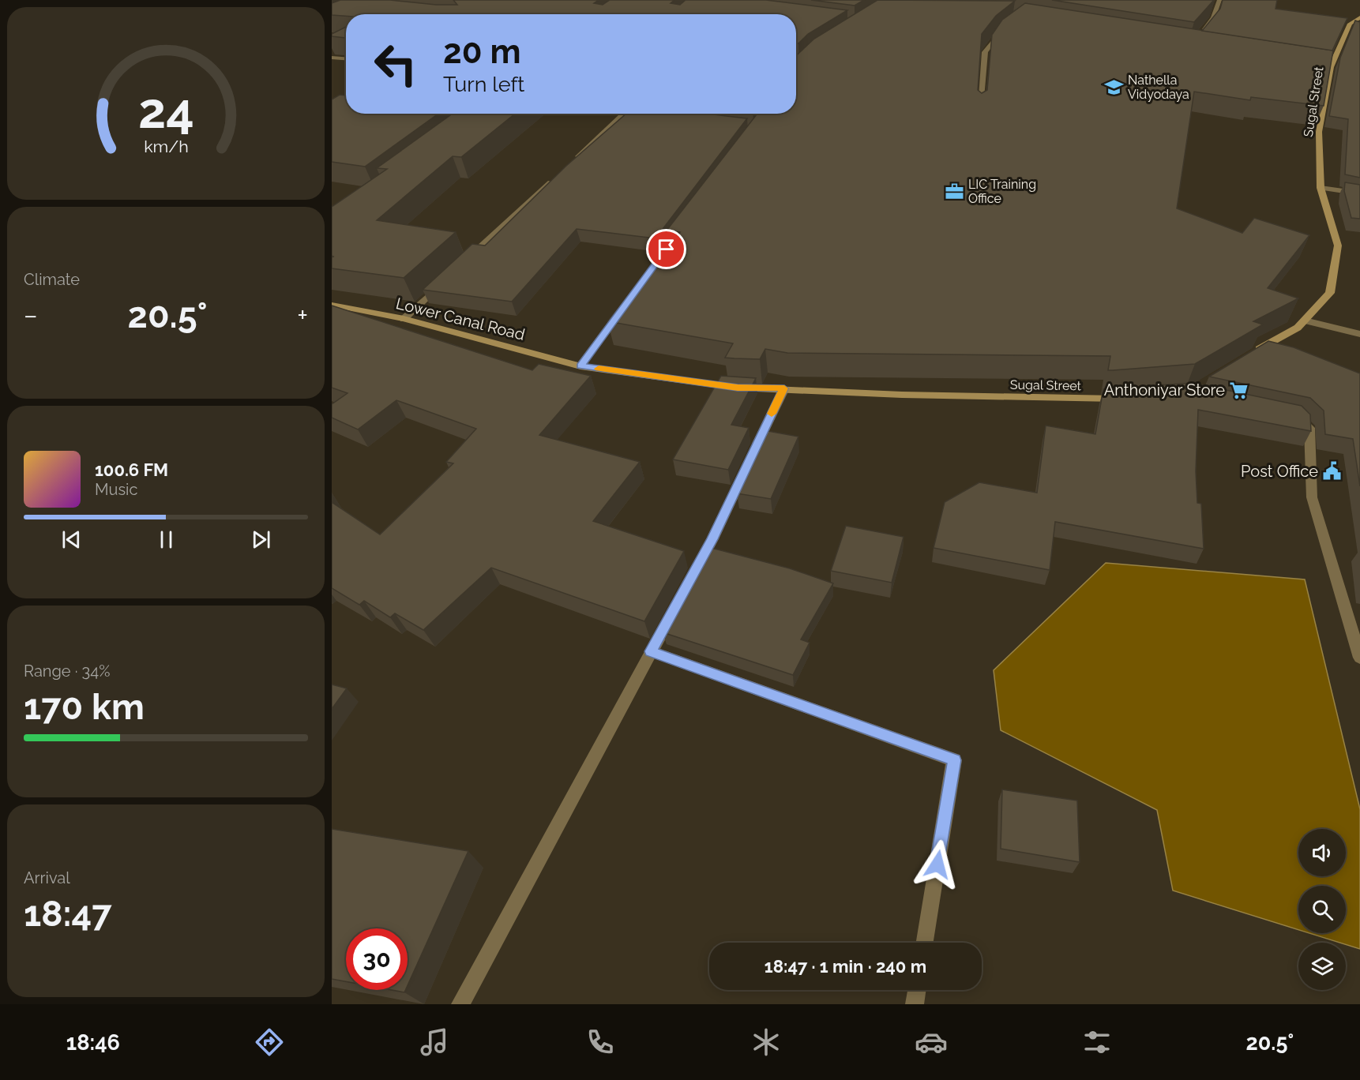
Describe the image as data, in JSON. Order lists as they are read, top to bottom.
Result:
{
  "streets": {
    "street": ["Sugal Street", "Lower Canal Road"]
  },
  "crossings": [
    ["Sugal Street", "Lower Canal Road"]
  ],
  "places": {
    "school or university": ["Nathella Vidyodaya"],
    "office": ["LIC Training Office"],
    "supermarket": ["Anthoniyar Store"],
    "public building": ["Post Office"]
  },
  "page": {
    "turn": ["20 m", "Turn left"],
    "tile": [
      "Climate",
      ["Range · 34%", "170 km"],
      ["Arrival", "18:47"]
    ],
    "heat": ["−", "20.5°", "+"],
    "song": ["100.6 FM", "Music"],
    "limit": "30",
    "trip": "18:47 · 1 min · 240 m",
    "tabs": ["18:46", "20.5°"],
    "gauge": ["24", "km/h"]
  }
}
